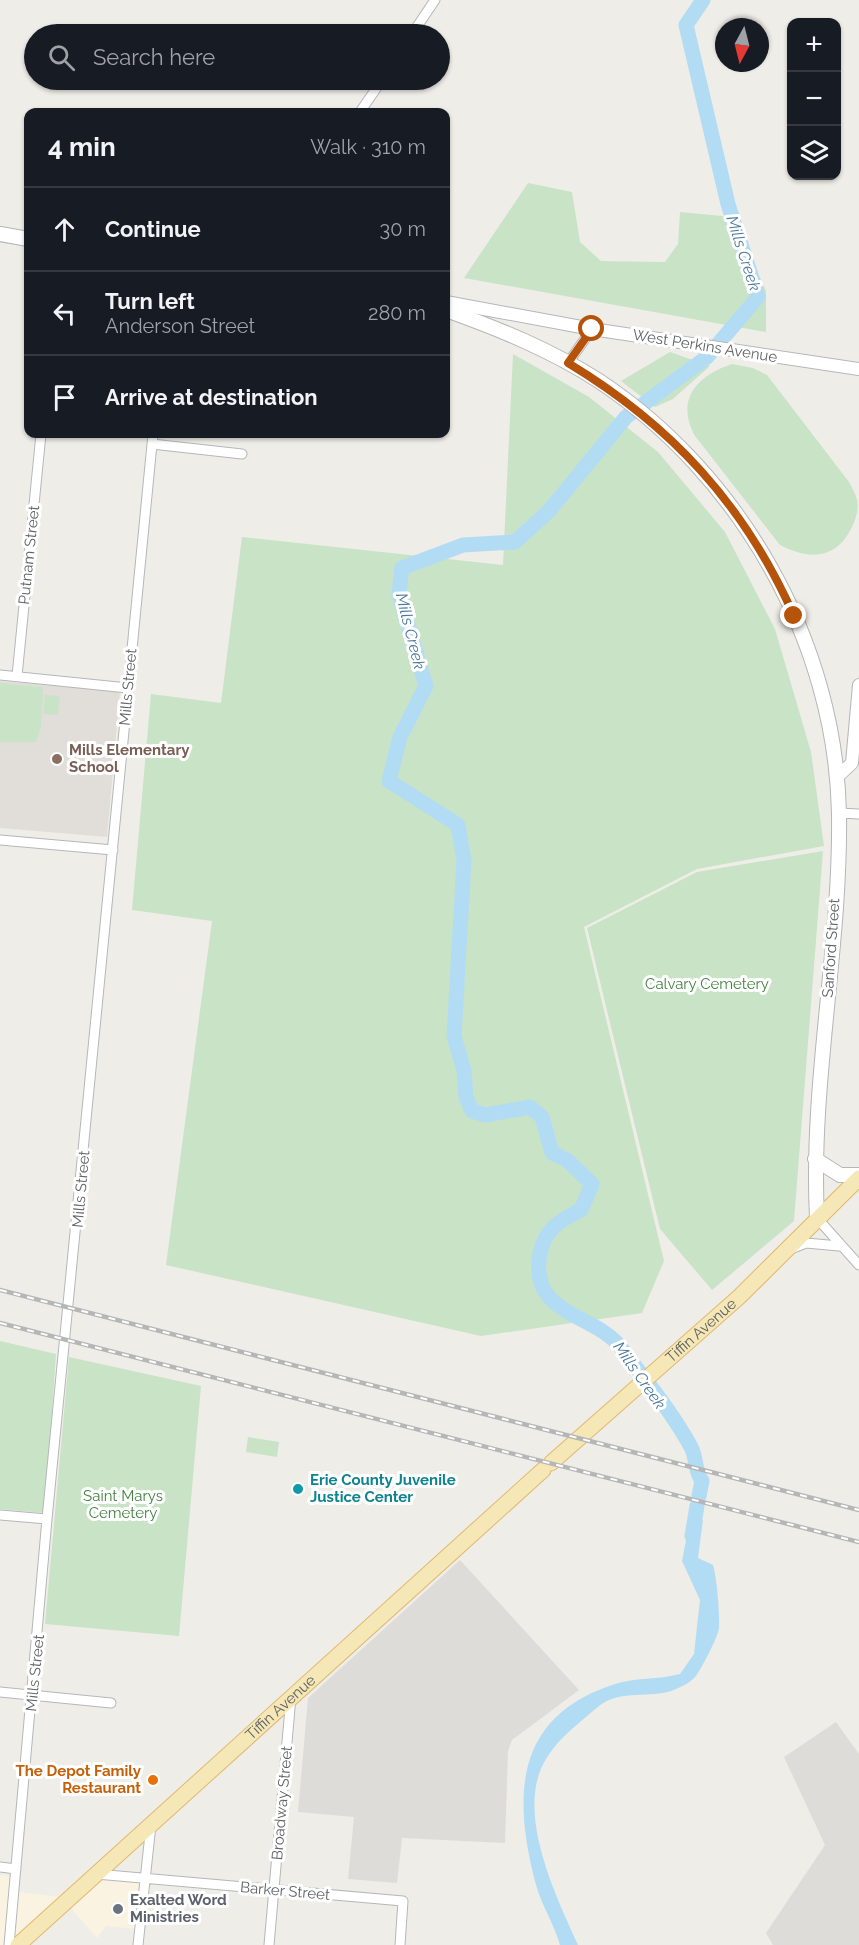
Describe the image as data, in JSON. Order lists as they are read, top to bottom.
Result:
{
  "streets": {
    "main road": ["Sanford Street", "Tiffin Avenue"],
    "street": [
      "West Perkins Avenue",
      "Putnam Street",
      "Mills Street",
      "Broadway Street",
      "Barker Street"
    ]
  },
  "crossings": [
    ["Sanford Street", "Tiffin Avenue"],
    ["Tiffin Avenue", "Broadway Street"],
    ["Tiffin Avenue", "Barker Street"],
    ["Broadway Street", "Barker Street"]
  ],
  "water": ["Mills Creek"],
  "parks": ["Calvary Cemetery", "Saint Marys Cemetery"],
  "places": [
    "Mills Elementary School",
    "Erie County Juvenile Justice Center",
    "The Depot Family Restaurant",
    "Exalted Word Ministries"
  ],
  "north": "bottom",
  "page": {
    "map_buttons": ["+", "−"],
    "search": "Search here",
    "heading": ["4 min", "Walk · 310 m"],
    "list": [
      ["Continue", "30 m"],
      ["Turn left", "Anderson Street", "280 m"],
      "Arrive at destination"
    ]
  }
}
